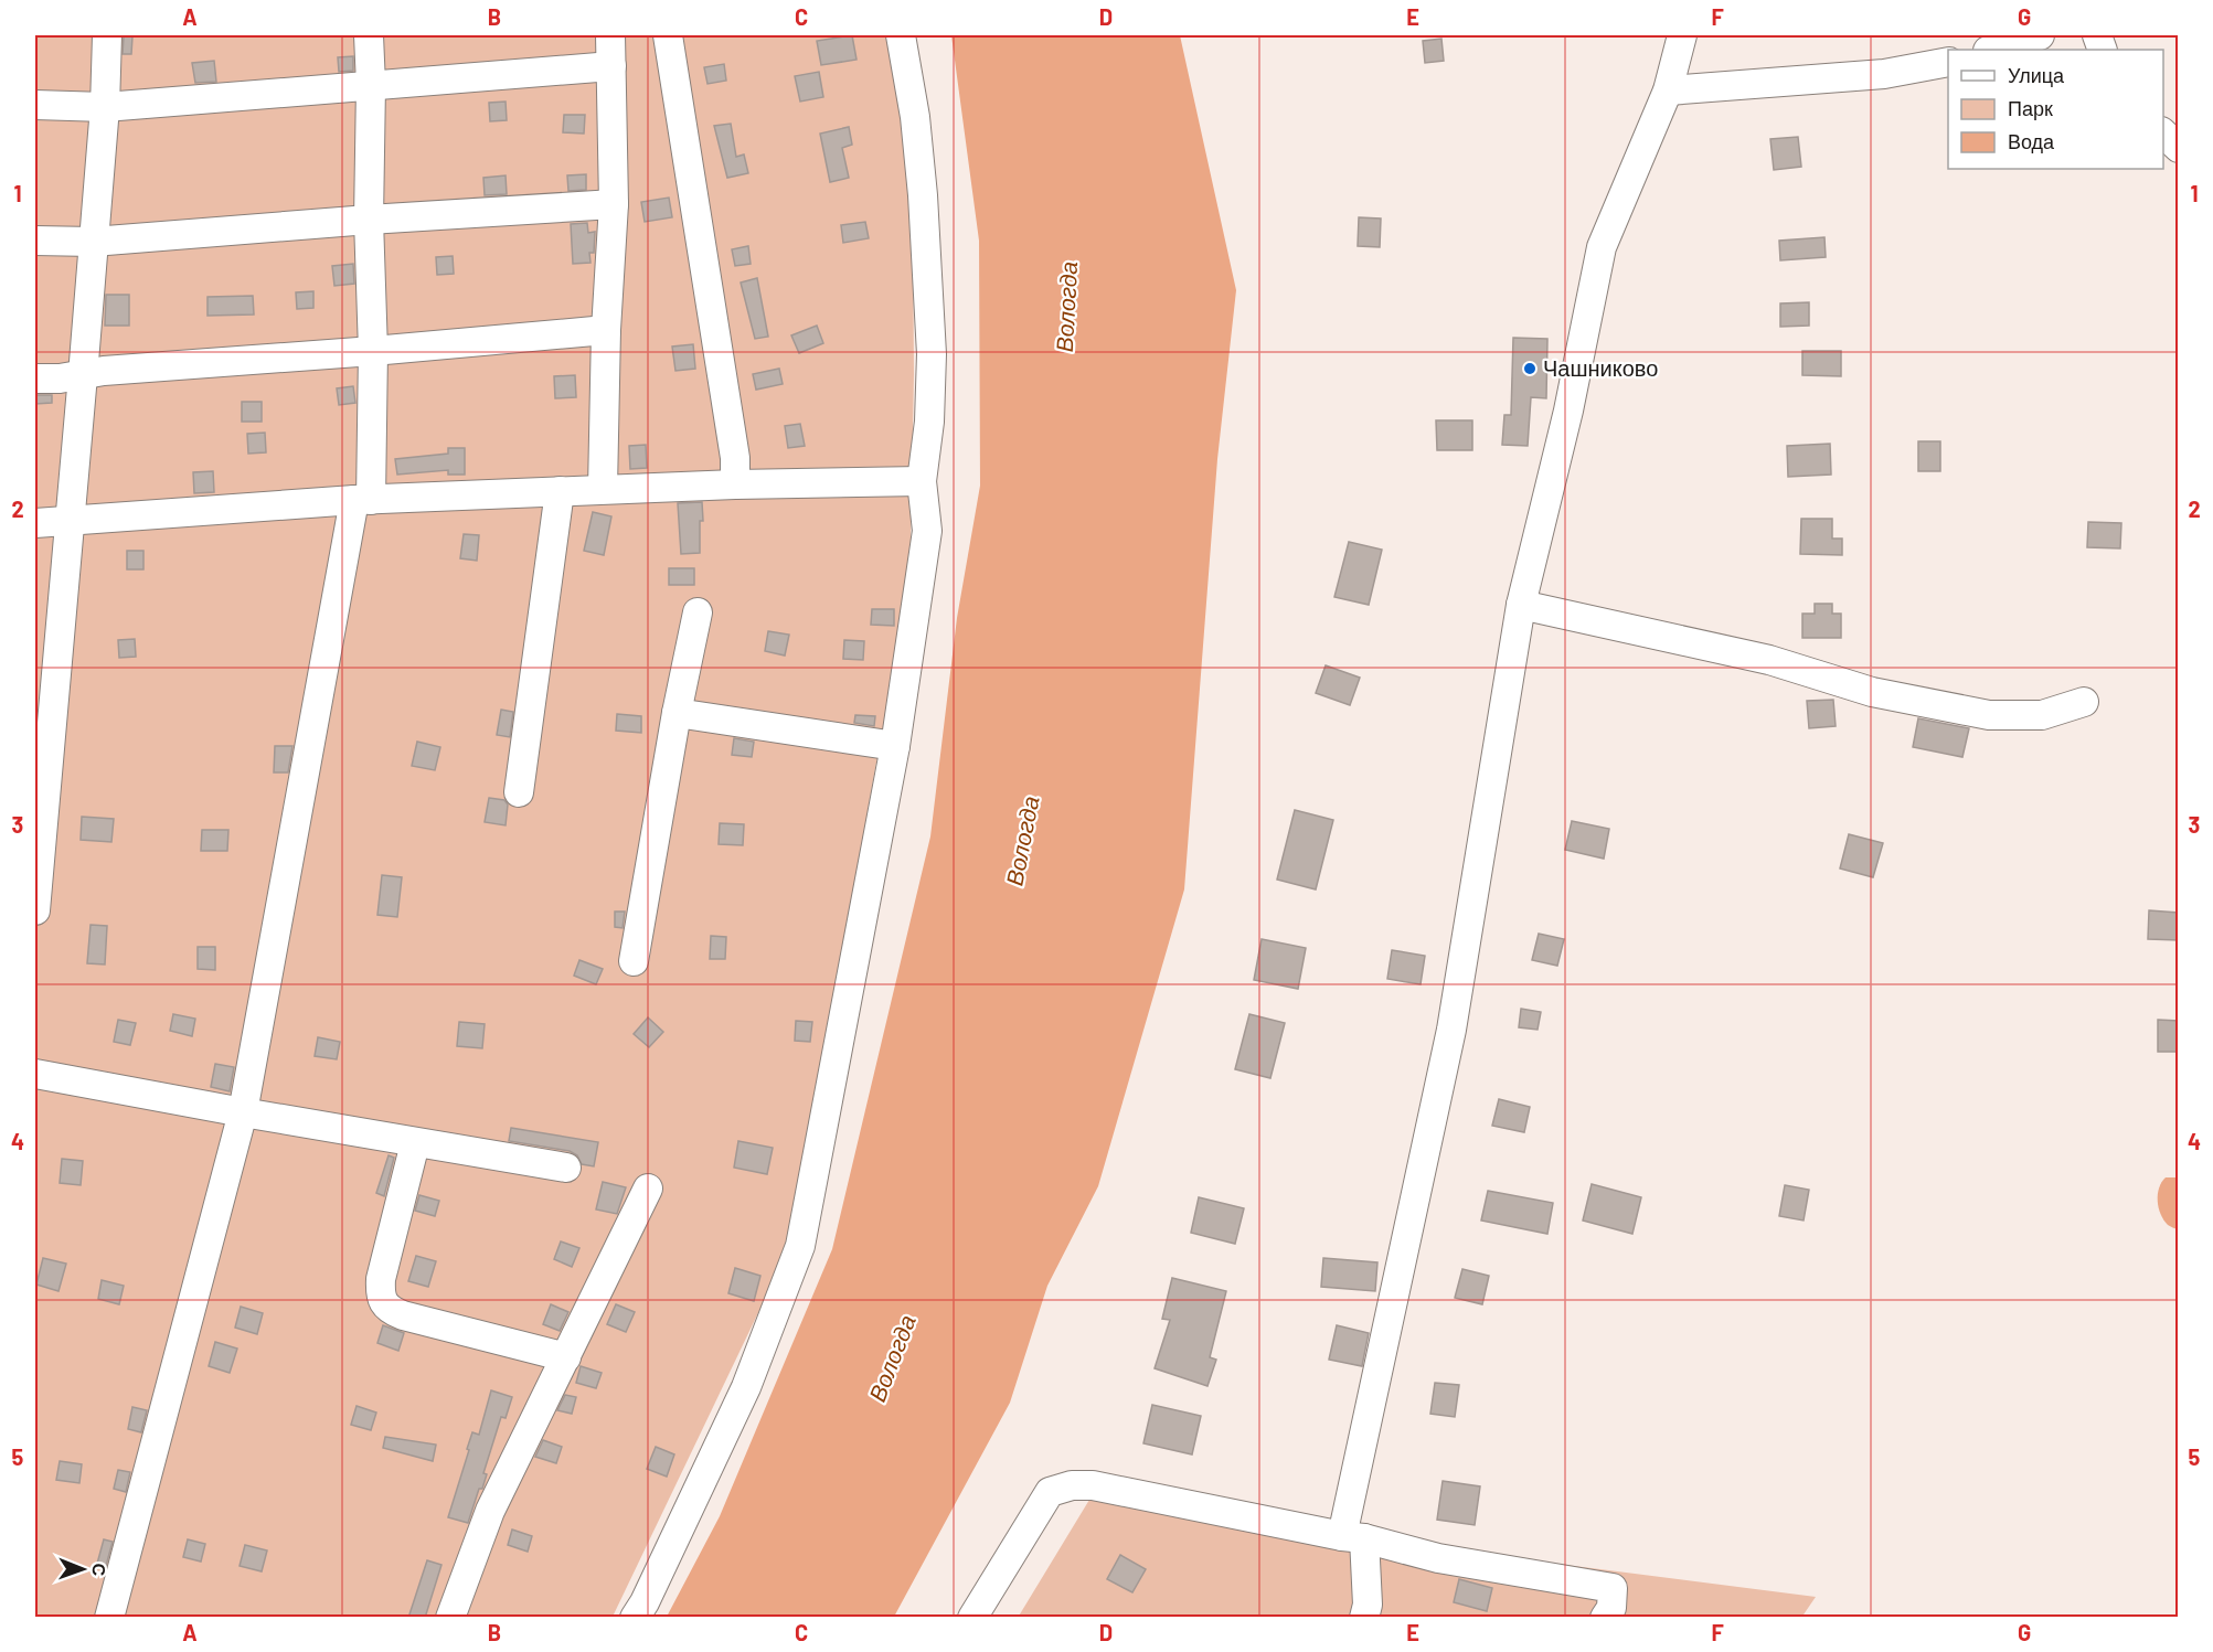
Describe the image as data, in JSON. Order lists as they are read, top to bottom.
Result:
{
  "water": ["Вологда"],
  "places": ["Чашниково"],
  "legend": ["Улица", "Парк", "Вода"],
  "north": "right",
  "grid": {
    "columns": [
      "A",
      "B",
      "C",
      "D",
      "E",
      "F",
      "G"
    ],
    "rows": [
      "1",
      "2",
      "3",
      "4",
      "5"
    ]
  }
}
